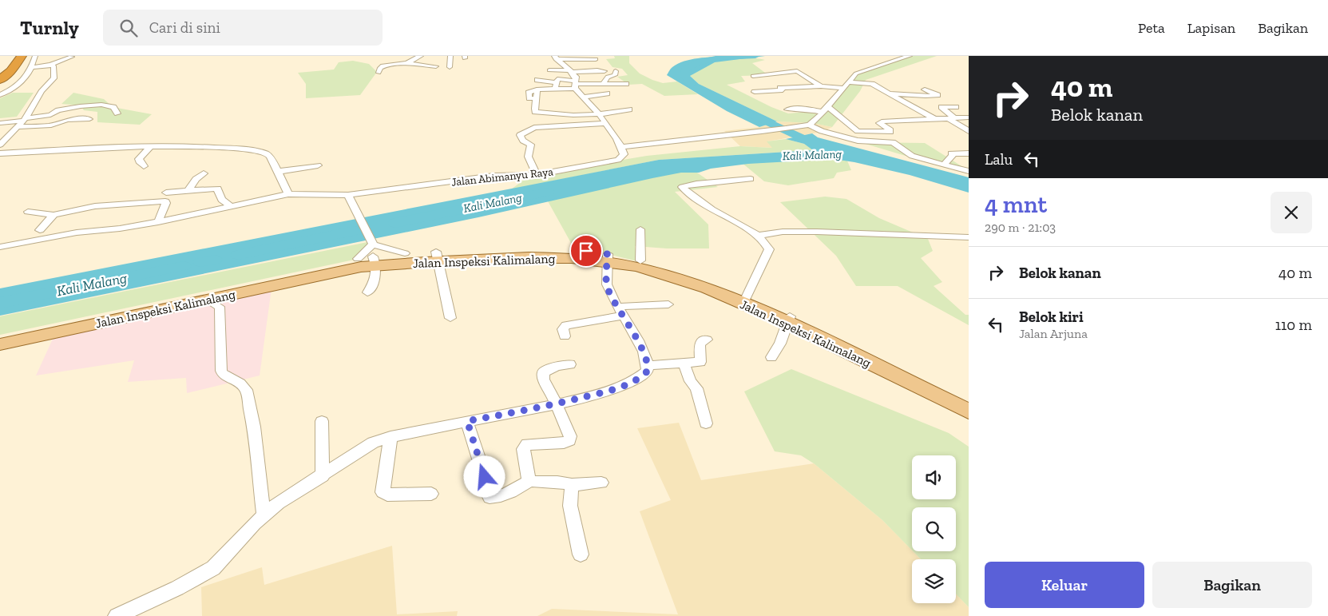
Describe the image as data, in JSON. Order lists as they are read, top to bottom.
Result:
{
  "streets": {
    "main road": ["Jalan Inspeksi Kalimalang"],
    "street": ["Jalan Abimanyu Raya"]
  },
  "water": ["Kali Malang"],
  "page": {
    "header": "Turnly",
    "search": "Cari di sini",
    "nav": ["Peta", "Lapisan", "Bagikan"],
    "turn": ["40 m", "Belok kanan"],
    "then": "Lalu",
    "heading": ["4 mnt", "290 m · 21:03"],
    "list": [
      {
        "name": "Belok kanan",
        "value": "40 m"
      },
      {
        "name": "Belok kiri",
        "note": "Jalan Arjuna",
        "value": "110 m"
      }
    ],
    "buttons": ["Keluar", "Bagikan"]
  }
}
